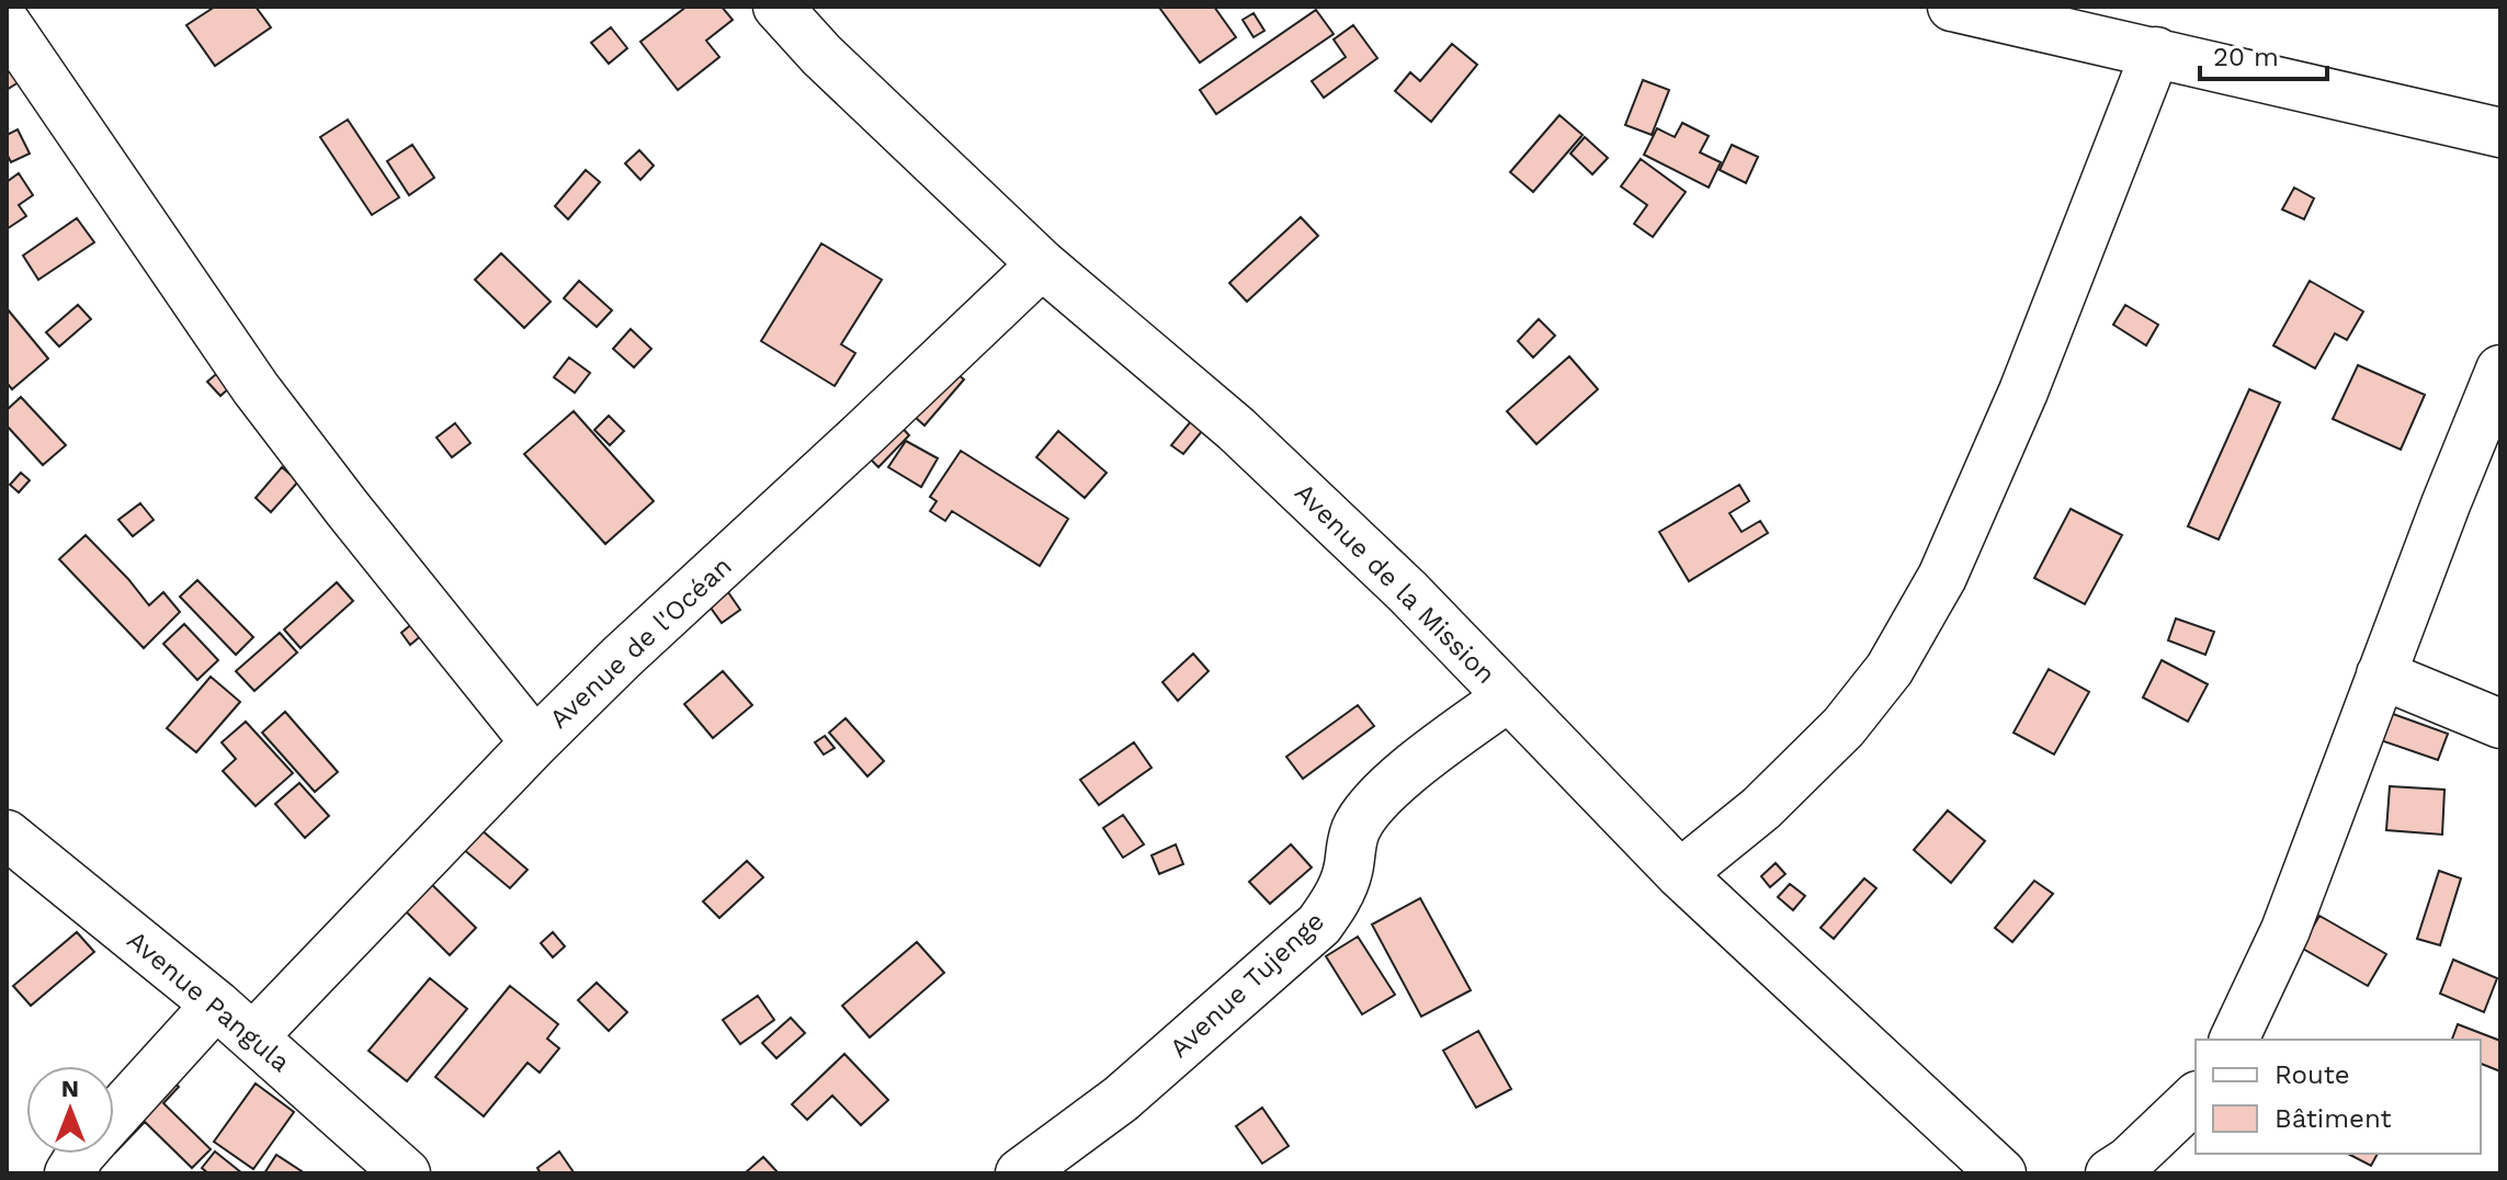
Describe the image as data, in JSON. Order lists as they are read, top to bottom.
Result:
{
  "streets": {
    "street": [
      "Avenue de la Mission",
      "Avenue de l'Océan",
      "Avenue Tujenge",
      "Avenue Pangula"
    ]
  },
  "crossings": [
    ["Avenue de la Mission", "Avenue de l'Océan"],
    ["Avenue de la Mission", "Avenue Tujenge"],
    ["Avenue de l'Océan", "Avenue Pangula"]
  ],
  "legend": ["Route", "Bâtiment"],
  "scale_bar": "20 m",
  "north": "top"
}
